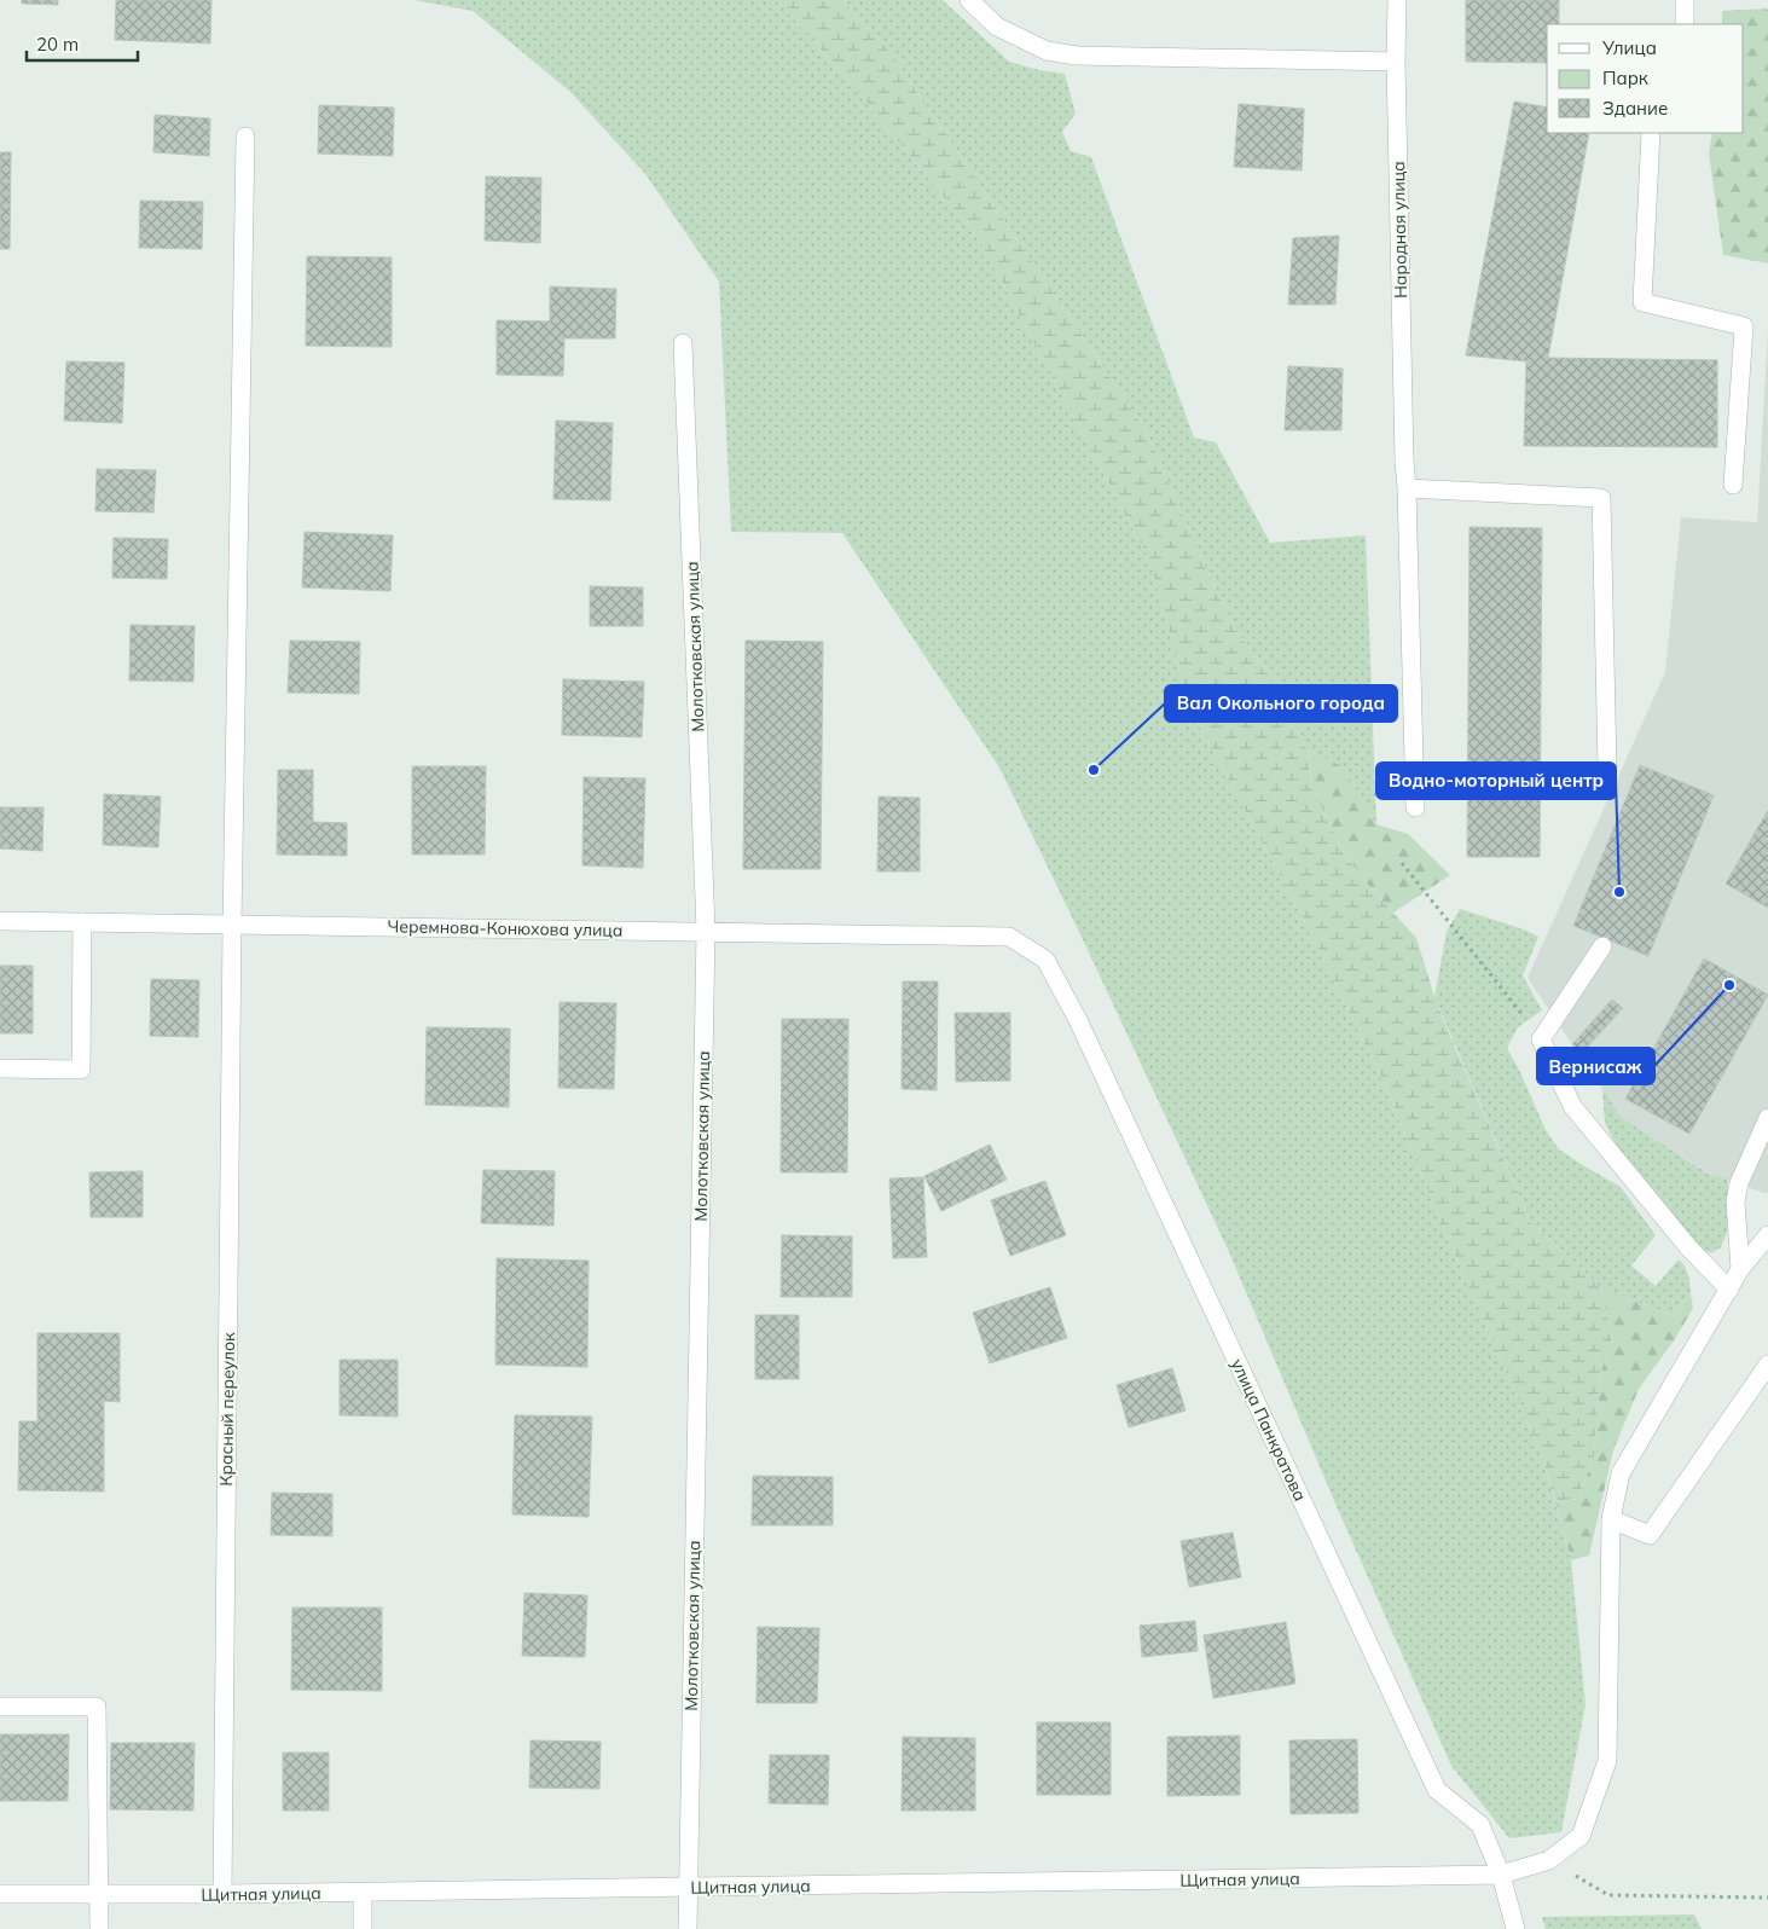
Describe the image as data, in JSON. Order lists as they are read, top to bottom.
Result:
{
  "streets": {
    "street": [
      "Народная улица",
      "Молотковская улица",
      "Черемнова-Конюхова улица",
      "Красный переулок",
      "улица Панкратова",
      "Щитная улица"
    ]
  },
  "crossings": [
    ["Молотковская улица", "Черемнова-Конюхова улица"],
    ["Молотковская улица", "Щитная улица"],
    ["Черемнова-Конюхова улица", "Красный переулок"],
    ["Черемнова-Конюхова улица", "улица Панкратова"],
    ["Красный переулок", "Щитная улица"],
    ["улица Панкратова", "Щитная улица"]
  ],
  "places": ["Вал Окольного города", "Водно-моторный центр", "Вернисаж"],
  "legend": ["Улица", "Парк", "Здание"],
  "scale_bar": "20 m"
}
